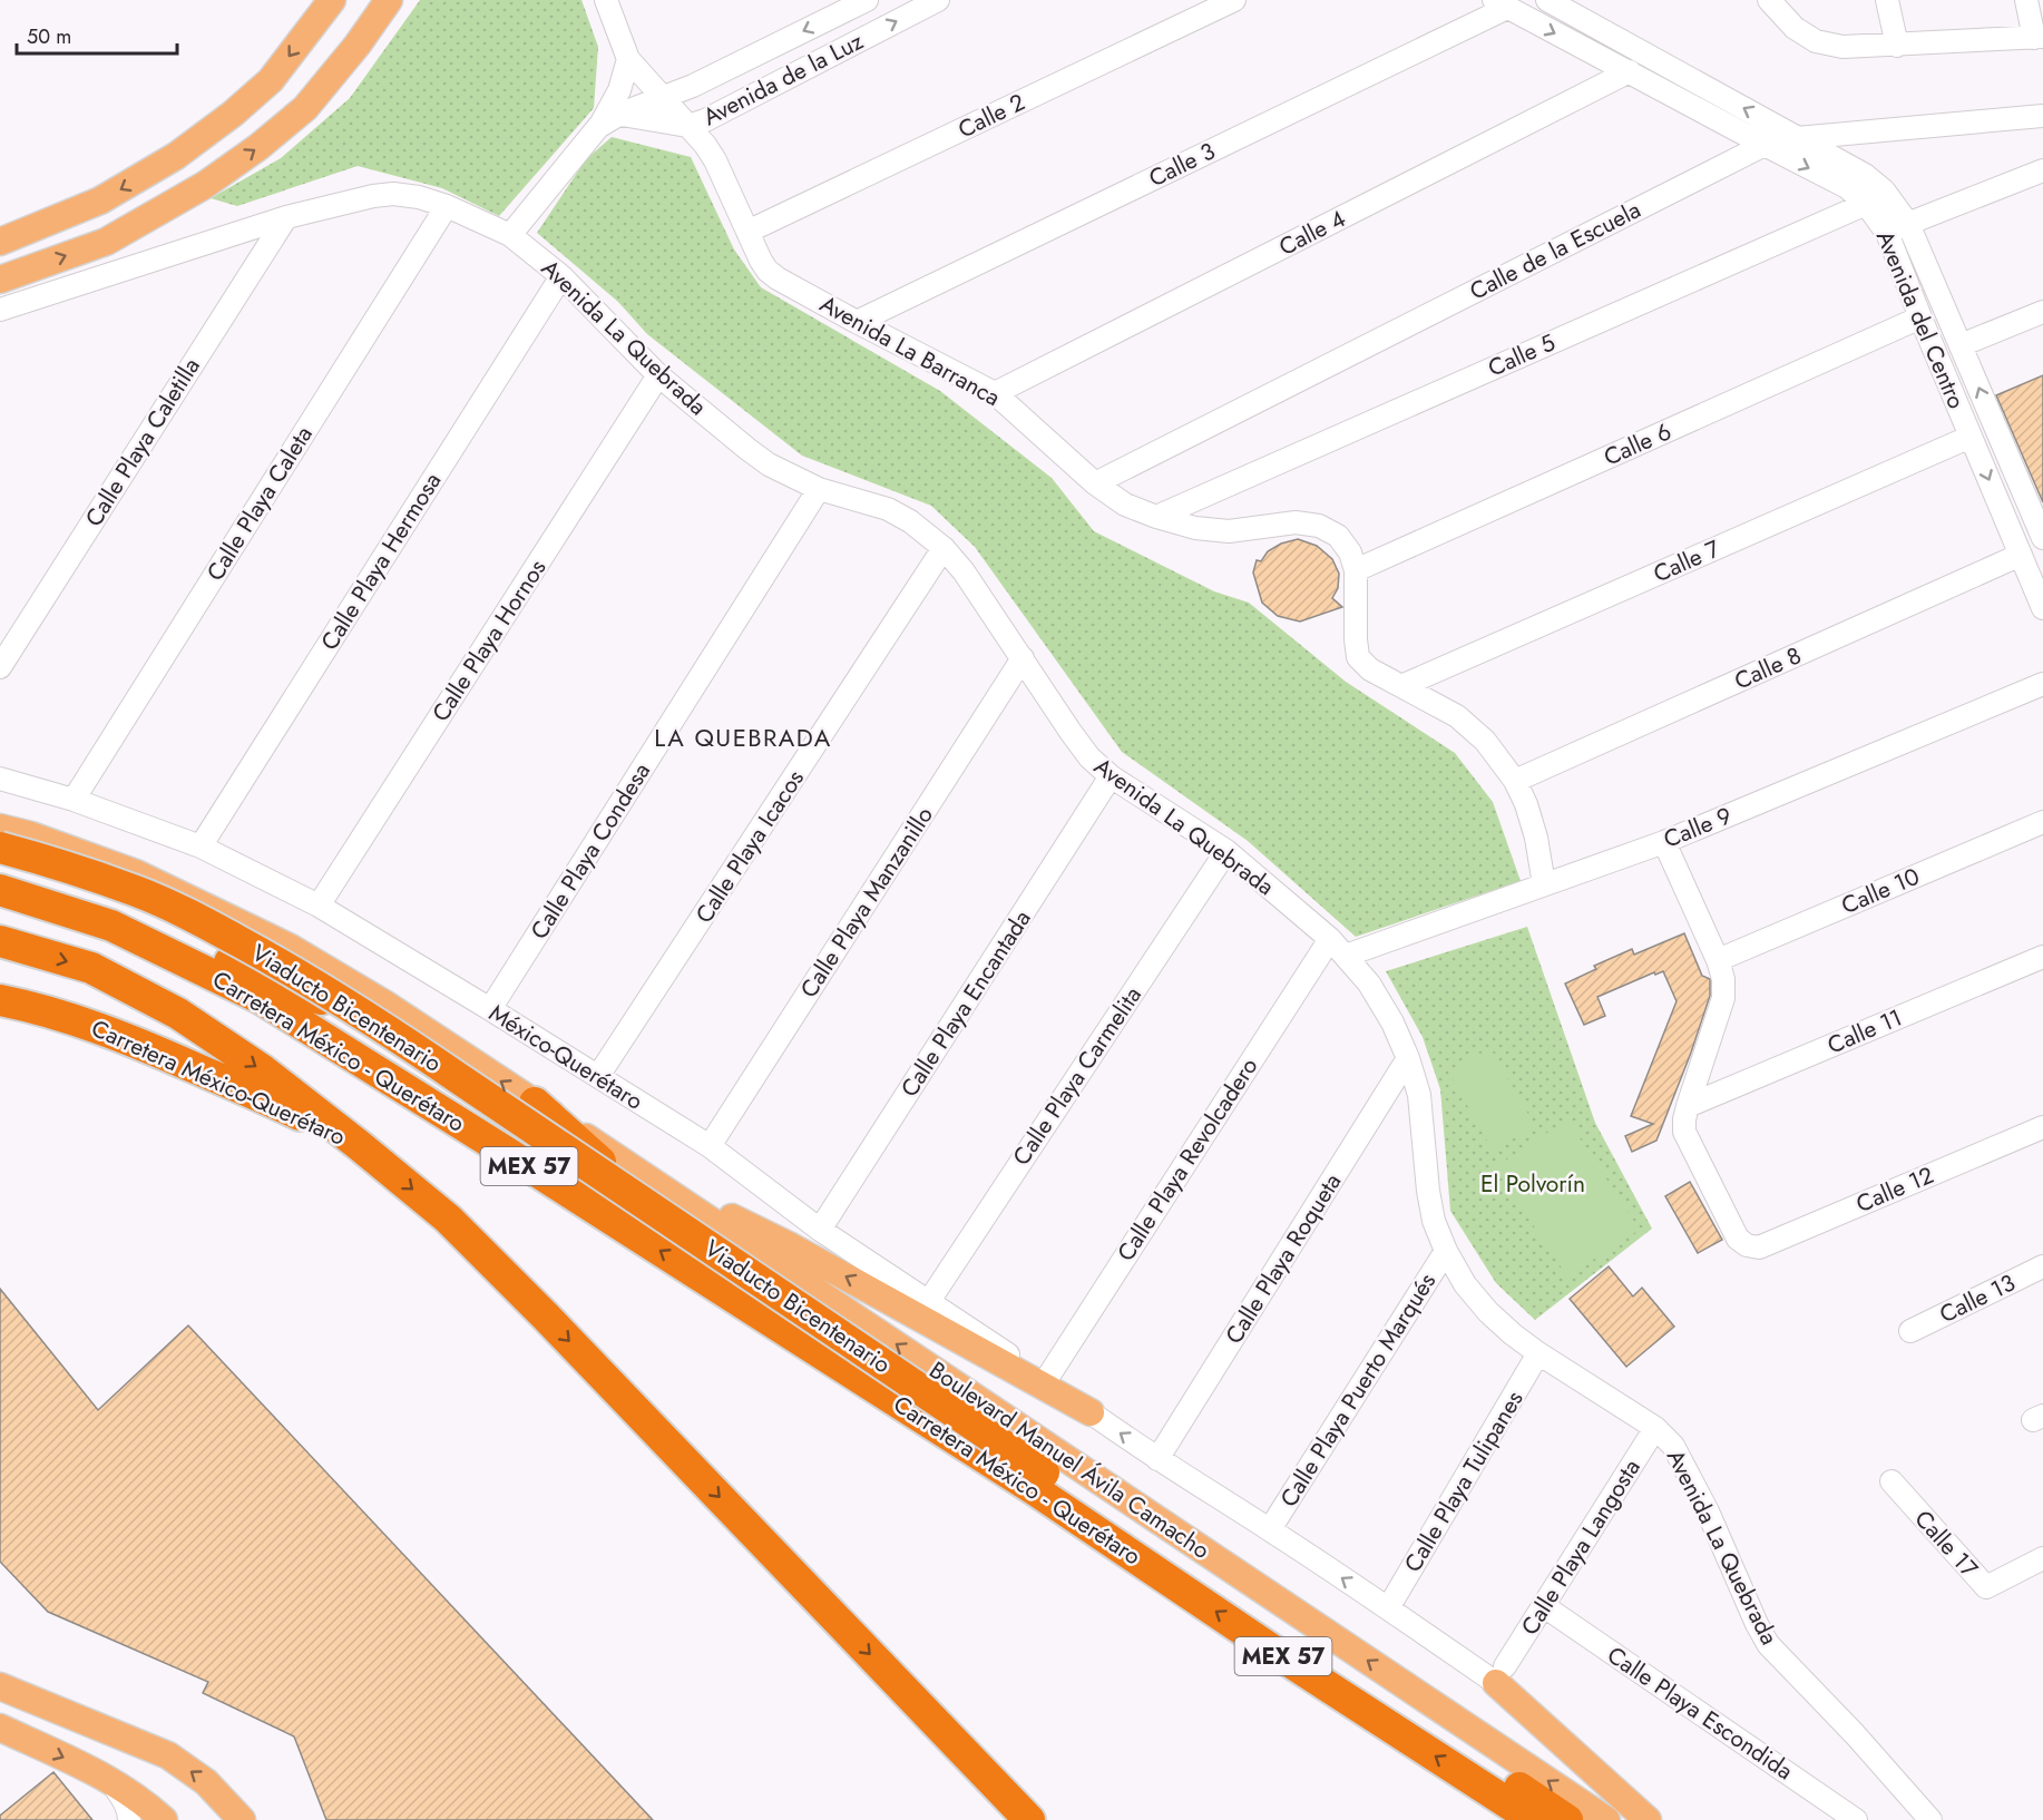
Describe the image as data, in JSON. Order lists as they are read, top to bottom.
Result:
{
  "streets": {
    "highway": [
      "Viaducto Bicentenario",
      "Carretera México - Querétaro",
      "Carretera México-Querétaro",
      "MEX 57"
    ],
    "main road": ["Boulevard Manuel Ávila Camacho"],
    "street": [
      "Avenida de la Luz",
      "Calle 2",
      "Calle 3",
      "Calle 4",
      "Calle de la Escuela",
      "Avenida del Centro",
      "Avenida La Quebrada",
      "Avenida La Barranca",
      "Calle 5",
      "Calle Playa Caletilla",
      "Calle 6",
      "Calle Playa Caleta",
      "Calle Playa Hermosa",
      "Calle 7",
      "Calle Playa Hornos",
      "Calle 8",
      "Calle 9",
      "Calle Playa Icacos",
      "Calle Playa Condesa",
      "Calle 10",
      "Calle Playa Manzanillo",
      "Calle Playa Encantada",
      "Calle 11",
      "México-Querétaro",
      "Calle Playa Carmelita",
      "Calle Playa Revolcadero",
      "Calle 12",
      "Calle Playa Roqueta",
      "Calle 13",
      "Calle Playa Puerto Marqués",
      "Calle Playa Tulipanes",
      "Calle 17",
      "Calle Playa Langosta",
      "Calle Playa Escondida"
    ]
  },
  "crossings": [
    ["Avenida de la Luz", "Avenida La Quebrada"],
    ["Avenida de la Luz", "Avenida La Barranca"],
    ["Calle 2", "Avenida La Barranca"],
    ["Calle 3", "Avenida del Centro"],
    ["Calle 3", "Avenida La Barranca"],
    ["Calle 4", "Avenida del Centro"],
    ["Calle 4", "Avenida La Barranca"],
    ["Calle de la Escuela", "Avenida del Centro"],
    ["Calle de la Escuela", "Avenida La Barranca"],
    ["Avenida del Centro", "Calle 5"],
    ["Avenida del Centro", "Calle 6"],
    ["Avenida del Centro", "Calle 7"],
    ["Avenida del Centro", "Calle 8"],
    ["Avenida La Quebrada", "Calle Playa Caletilla"],
    ["Avenida La Quebrada", "Calle Playa Caleta"],
    ["Avenida La Quebrada", "Calle Playa Hermosa"],
    ["Avenida La Quebrada", "Calle Playa Hornos"],
    ["Avenida La Quebrada", "Calle 9"],
    ["Avenida La Quebrada", "Calle Playa Icacos"],
    ["Avenida La Quebrada", "Calle Playa Condesa"],
    ["Avenida La Quebrada", "Calle Playa Manzanillo"],
    ["Avenida La Quebrada", "Calle Playa Encantada"],
    ["Avenida La Quebrada", "Calle Playa Carmelita"],
    ["Avenida La Quebrada", "Calle Playa Revolcadero"],
    ["Avenida La Quebrada", "Calle Playa Roqueta"],
    ["Avenida La Quebrada", "Calle Playa Puerto Marqués"],
    ["Avenida La Quebrada", "Calle Playa Tulipanes"],
    ["Avenida La Quebrada", "Calle Playa Langosta"],
    ["Avenida La Barranca", "Calle 5"],
    ["Avenida La Barranca", "Calle 6"],
    ["Avenida La Barranca", "Calle 7"],
    ["Avenida La Barranca", "Calle 8"],
    ["Avenida La Barranca", "Calle 9"],
    ["Calle Playa Caleta", "México-Querétaro"],
    ["Calle Playa Hermosa", "México-Querétaro"],
    ["Calle Playa Hornos", "México-Querétaro"],
    ["Calle Playa Icacos", "México-Querétaro"],
    ["Calle Playa Condesa", "México-Querétaro"],
    ["Calle Playa Manzanillo", "México-Querétaro"],
    ["Calle Playa Encantada", "México-Querétaro"],
    ["Calle 11", "Calle 12"],
    ["México-Querétaro", "Calle Playa Carmelita"],
    ["México-Querétaro", "Calle Playa Revolcadero"],
    ["México-Querétaro", "Calle Playa Roqueta"],
    ["México-Querétaro", "Calle Playa Puerto Marqués"],
    ["México-Querétaro", "Calle Playa Tulipanes"],
    ["México-Querétaro", "Calle Playa Langosta"],
    ["Calle Playa Langosta", "Calle Playa Escondida"]
  ],
  "districts": ["LA QUEBRADA"],
  "parks": ["El Polvorín"],
  "scale_bar": "50 m"
}
